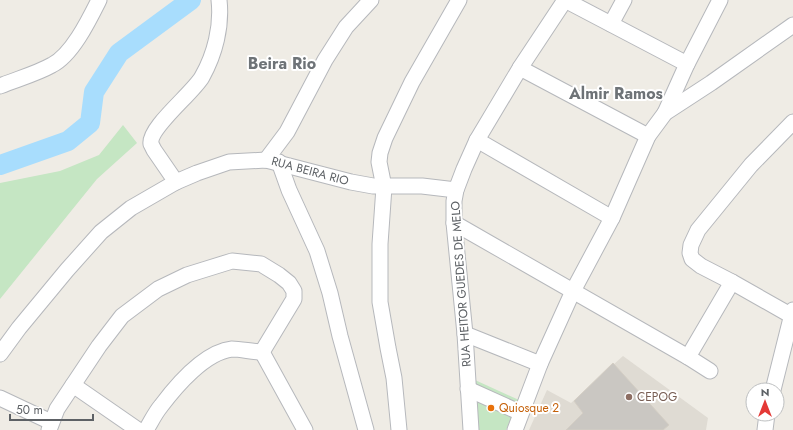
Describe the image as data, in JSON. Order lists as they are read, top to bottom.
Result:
{
  "streets": {
    "street": ["RUA BEIRA RIO", "RUA HEITOR GUEDES DE MELO"]
  },
  "crossings": [
    ["RUA BEIRA RIO", "RUA HEITOR GUEDES DE MELO"]
  ],
  "districts": ["Beira Rio", "Almir Ramos"],
  "places": ["CEPOG", "Quiosque 2"],
  "scale_bar": "50 m",
  "north": "top"
}
